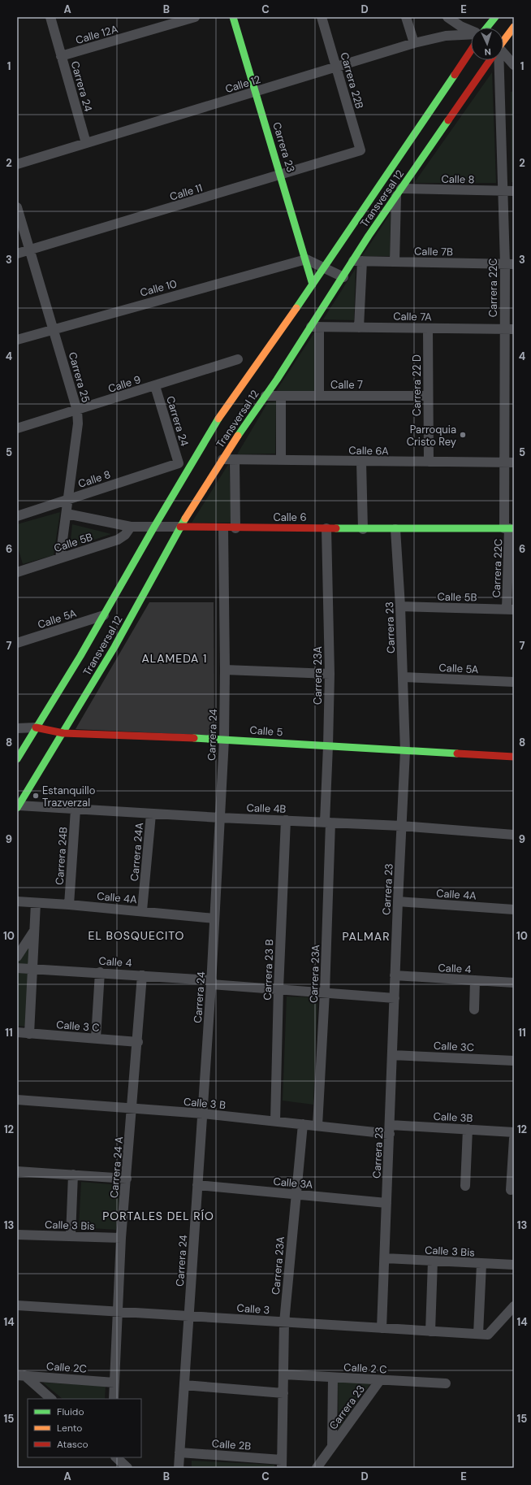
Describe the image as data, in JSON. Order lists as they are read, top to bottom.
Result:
{
  "streets": {
    "main road": [
      "Carrera 23",
      "Transversal 12",
      "Calle 6",
      "Calle 5"
    ],
    "street": [
      "Calle 12A",
      "Carrera 22B",
      "Calle 12",
      "Carrera 24",
      "Calle 8",
      "Calle 11",
      "Calle 7B",
      "Calle 10",
      "Carrera 22C",
      "Calle 7A",
      "Carrera 25",
      "Calle 9",
      "Calle 7",
      "Carrera 22 D",
      "Calle 6A",
      "Calle 5B",
      "Calle 5A",
      "Carrera 23A",
      "Calle 4B",
      "Carrera 24A",
      "Carrera 24B",
      "Calle 4A",
      "Calle 4",
      "Carrera 23 B",
      "Calle 3 C",
      "Calle 3C",
      "Calle 3 B",
      "Calle 3B",
      "Carrera 24 A",
      "Calle 3A",
      "Calle 3 Bis",
      "Calle 3",
      "Calle 2C",
      "Calle 2 C",
      "Calle 2B"
    ]
  },
  "crossings": [
    ["Calle 12A", "Carrera 24"],
    ["Carrera 22B", "Calle 12"],
    ["Carrera 22B", "Calle 11"],
    ["Calle 12", "Carrera 24"],
    ["Calle 12", "Carrera 23"],
    ["Carrera 24", "Calle 8"],
    ["Carrera 24", "Calle 9"],
    ["Carrera 24", "Calle 6"],
    ["Carrera 24", "Calle 5"],
    ["Carrera 24", "Calle 4B"],
    ["Carrera 24", "Calle 4A"],
    ["Carrera 24", "Calle 4"],
    ["Carrera 24", "Calle 3 B"],
    ["Carrera 24", "Calle 3A"],
    ["Carrera 24", "Calle 3"],
    ["Carrera 24", "Calle 2B"],
    ["Carrera 23", "Calle 11"],
    ["Carrera 23", "Transversal 12"],
    ["Carrera 23", "Calle 10"],
    ["Carrera 23", "Calle 6"],
    ["Carrera 23", "Calle 5B"],
    ["Carrera 23", "Calle 5A"],
    ["Carrera 23", "Calle 5"],
    ["Carrera 23", "Calle 4B"],
    ["Carrera 23", "Calle 4A"],
    ["Carrera 23", "Calle 4"],
    ["Carrera 23", "Calle 3C"],
    ["Carrera 23", "Calle 3 B"],
    ["Carrera 23", "Calle 3B"],
    ["Carrera 23", "Calle 3A"],
    ["Carrera 23", "Calle 3 Bis"],
    ["Carrera 23", "Calle 3"],
    ["Carrera 23", "Calle 2 C"],
    ["Calle 8", "Transversal 12"],
    ["Calle 8", "Carrera 22C"],
    ["Calle 8", "Carrera 25"],
    ["Calle 11", "Carrera 25"],
    ["Transversal 12", "Calle 7B"],
    ["Transversal 12", "Calle 7A"],
    ["Transversal 12", "Calle 7"],
    ["Transversal 12", "Calle 6A"],
    ["Transversal 12", "Calle 6"],
    ["Transversal 12", "Calle 5A"],
    ["Transversal 12", "Calle 5"],
    ["Transversal 12", "Calle 4B"],
    ["Calle 7B", "Carrera 22C"],
    ["Calle 10", "Carrera 25"],
    ["Carrera 22C", "Calle 7A"],
    ["Carrera 22C", "Calle 6A"],
    ["Carrera 22C", "Calle 6"],
    ["Carrera 22C", "Calle 5B"],
    ["Calle 7A", "Carrera 22 D"],
    ["Carrera 25", "Calle 9"],
    ["Carrera 25", "Calle 6"],
    ["Carrera 25", "Calle 5B"],
    ["Calle 7", "Carrera 22 D"],
    ["Carrera 22 D", "Calle 6A"],
    ["Calle 6", "Calle 5B"],
    ["Calle 6", "Carrera 23A"],
    ["Carrera 23A", "Calle 5"],
    ["Carrera 23A", "Calle 4B"],
    ["Carrera 23A", "Calle 4"],
    ["Carrera 23A", "Calle 3 B"],
    ["Carrera 23A", "Calle 3A"],
    ["Carrera 23A", "Calle 3"],
    ["Carrera 23A", "Calle 2 C"],
    ["Carrera 23A", "Calle 2B"],
    ["Calle 4B", "Carrera 24A"],
    ["Calle 4B", "Carrera 24B"],
    ["Calle 4B", "Carrera 23 B"],
    ["Carrera 24A", "Calle 4A"],
    ["Carrera 24B", "Calle 4A"],
    ["Calle 4", "Carrera 23 B"],
    ["Calle 4", "Carrera 24 A"],
    ["Carrera 23 B", "Calle 3 B"],
    ["Calle 3 C", "Carrera 24 A"],
    ["Calle 3 B", "Calle 3B"],
    ["Calle 3 B", "Carrera 24 A"],
    ["Carrera 24 A", "Calle 3 Bis"],
    ["Carrera 24 A", "Calle 3"],
    ["Carrera 24 A", "Calle 2C"]
  ],
  "districts": [
    "ALAMEDA 1",
    "EL BOSQUECITO",
    "PALMAR",
    "PORTALES DEL RÍO"
  ],
  "places": ["Parroquia Cristo Rey", "Estanquillo Trazverzal"],
  "legend": ["Fluido", "Lento", "Atasco"],
  "north": "bottom",
  "grid": {
    "columns": [
      "A",
      "B",
      "C",
      "D",
      "E"
    ],
    "rows": [
      "1",
      "2",
      "3",
      "4",
      "5",
      "6",
      "7",
      "8",
      "9",
      "10",
      "11",
      "12",
      "13",
      "14",
      "15"
    ]
  }
}
